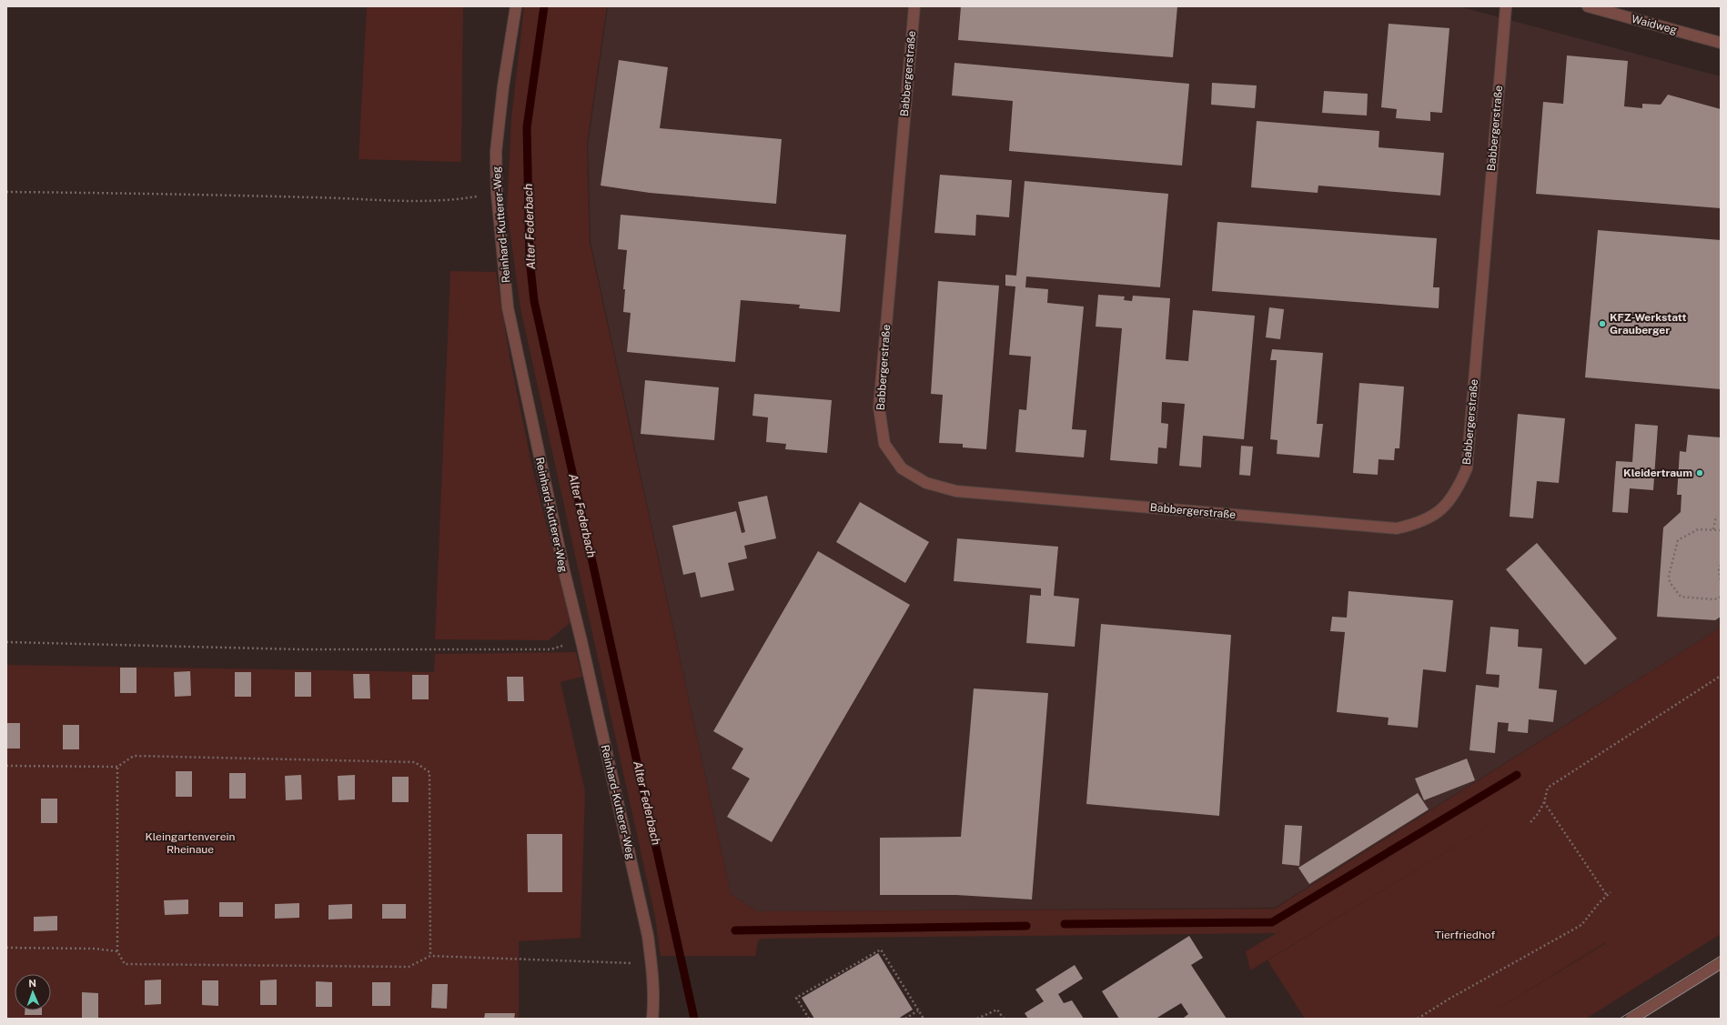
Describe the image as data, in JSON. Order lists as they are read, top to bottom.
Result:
{
  "streets": {
    "street": ["Waidweg", "Babbergerstraße", "Reinhard-Kutterer-Weg"]
  },
  "water": ["Alter Federbach"],
  "parks": ["Kleingartenverein Rheinaue", "Tierfriedhof"],
  "places": ["KFZ-Werkstatt Grauberger", "Kleidertraum"],
  "north": "top"
}
